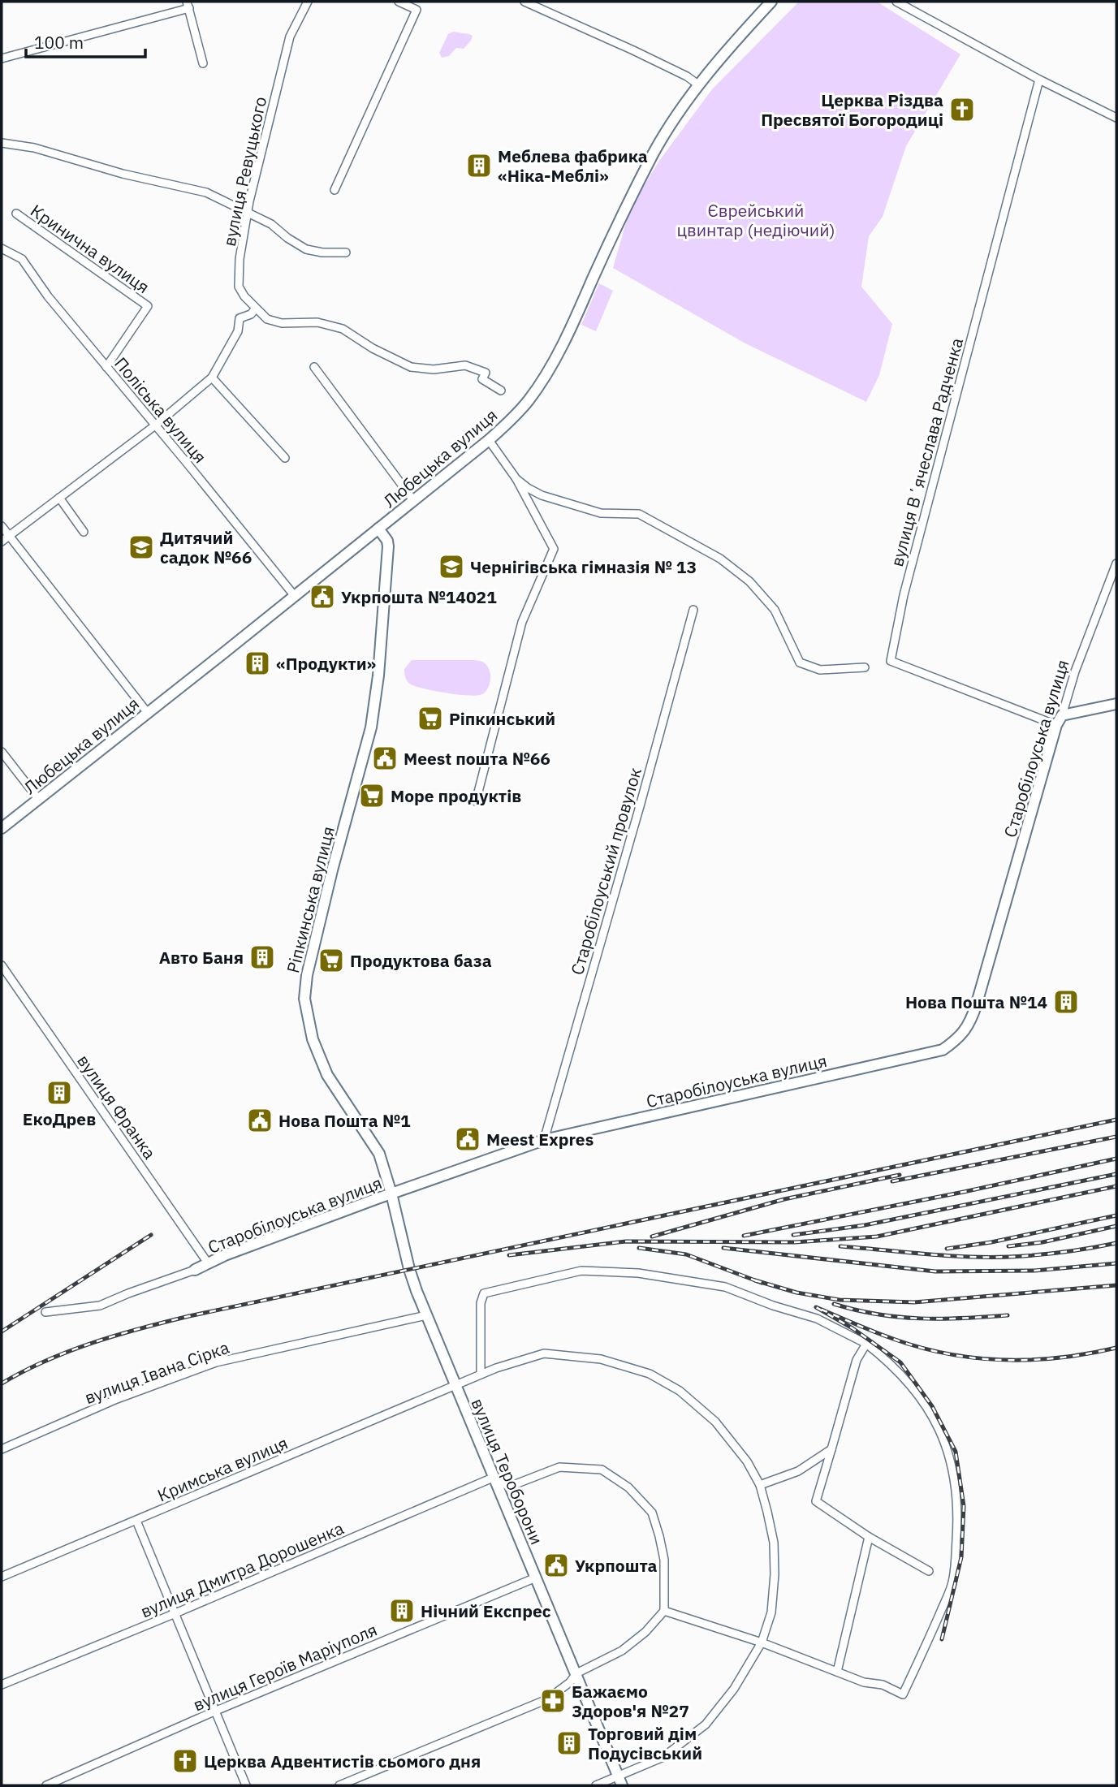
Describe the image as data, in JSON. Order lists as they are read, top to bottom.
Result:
{
  "streets": {
    "main road": [
      "Любецька вулиця",
      "Старобілоуська вулиця",
      "Ріпкинська вулиця",
      "вулиця Тероборони"
    ],
    "street": [
      "вулиця Ревуцького",
      "Кринична вулиця",
      "Поліська вулиця",
      "вулиця Вʼячеслава Радченка",
      "Старобілоуський провулок",
      "вулиця Франка",
      "вулиця Івана Сірка",
      "Кримська вулиця",
      "вулиця Дмитра Дорошенка",
      "вулиця Героїв Маріуполя"
    ]
  },
  "crossings": [
    ["Кринична вулиця", "Поліська вулиця"],
    ["Поліська вулиця", "Любецька вулиця"],
    ["вулиця Вʼячеслава Радченка", "Старобілоуська вулиця"],
    ["Любецька вулиця", "Ріпкинська вулиця"],
    ["Старобілоуська вулиця", "Старобілоуський провулок"],
    ["Старобілоуська вулиця", "Ріпкинська вулиця"],
    ["Старобілоуська вулиця", "вулиця Франка"],
    ["Ріпкинська вулиця", "вулиця Тероборони"],
    ["вулиця Івана Сірка", "вулиця Тероборони"],
    ["Кримська вулиця", "вулиця Тероборони"],
    ["вулиця Тероборони", "вулиця Дмитра Дорошенка"],
    ["вулиця Тероборони", "вулиця Героїв Маріуполя"]
  ],
  "parks": ["Єврейський цвинтар (недіючий)"],
  "places": {
    "church": ["Церква Різдва Пресвятої Богородиці", "Церква Адвентистів сьомого дня"],
    "building": [
      "Меблева фабрика «Ніка-Меблі»",
      "«Продукти»",
      "Авто Баня",
      "Нова Пошта №14",
      "ЕкоДрев",
      "Нічний Експрес",
      "Торговий дім Подусівський"
    ],
    "school or university": ["Дитячий садок №66", "Чернігівська гімназія № 13"],
    "public building": [
      "Укрпошта №14021",
      "Meest пошта №66",
      "Нова Пошта №1",
      "Meest Expres",
      "Укрпошта"
    ],
    "supermarket": ["Ріпкинський", "Море продуктів", "Продуктова база"],
    "pharmacy": ["Бажаємо Здоров'я №27"]
  },
  "scale_bar": "100 m"
}
